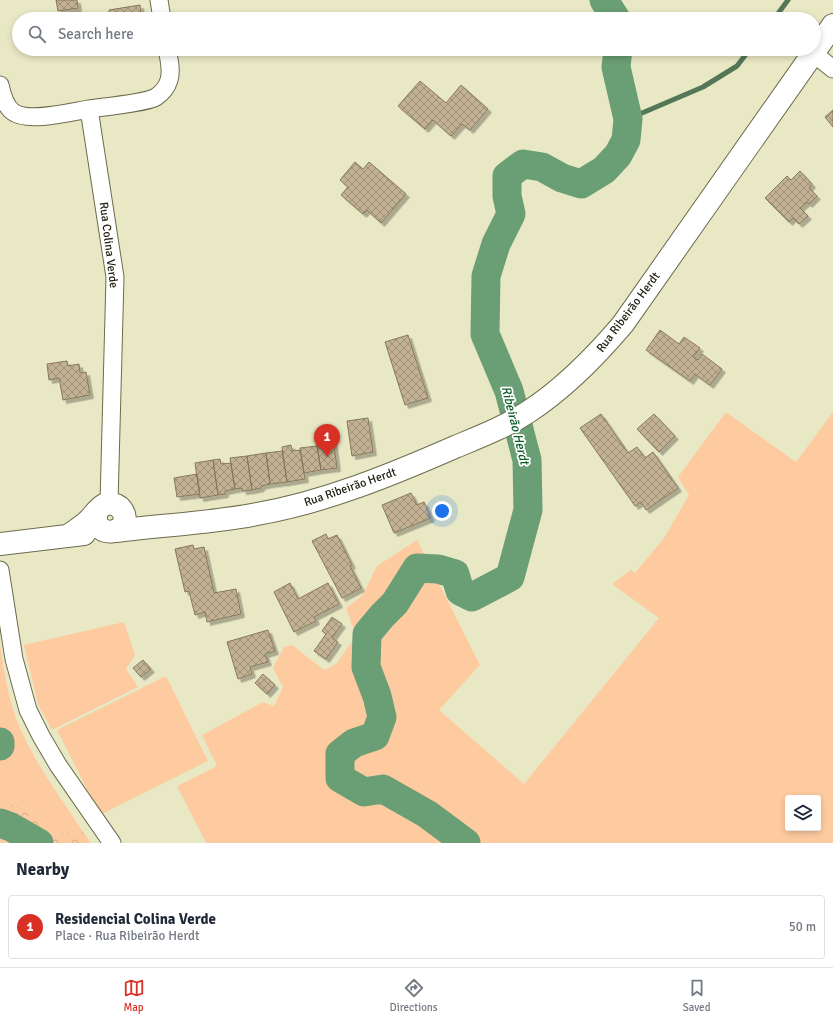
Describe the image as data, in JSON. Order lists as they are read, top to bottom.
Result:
{
  "streets": {
    "street": ["Rua Colina Verde", "Rua Ribeirão Herdt"]
  },
  "crossings": [
    ["Rua Colina Verde", "Rua Ribeirão Herdt"]
  ],
  "water": ["Ribeirão Herdt"],
  "page": {
    "search": "Search here",
    "pins": "1",
    "heading": "Nearby",
    "list": [
      {
        "mark": "1",
        "name": "Residencial Colina Verde",
        "note": "Place · Rua Ribeirão Herdt",
        "value": "50 m"
      }
    ],
    "nav": ["Map", "Directions", "Saved"]
  }
}
